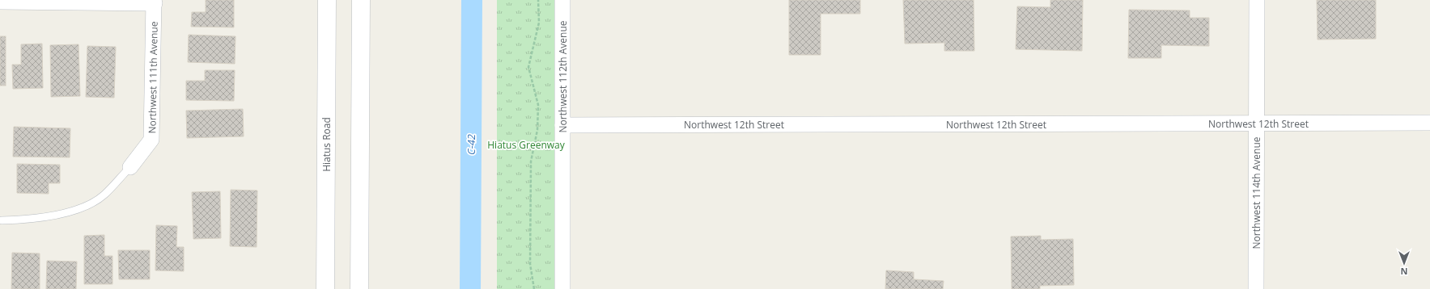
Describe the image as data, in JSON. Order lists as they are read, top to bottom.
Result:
{
  "streets": {
    "main road": ["Hiatus Road"],
    "street": [
      "Northwest 112th Avenue",
      "Northwest 111th Avenue",
      "Northwest 12th Street",
      "Northwest 114th Avenue"
    ]
  },
  "crossings": [
    ["Northwest 112th Avenue", "Northwest 12th Street"],
    ["Northwest 12th Street", "Northwest 114th Avenue"]
  ],
  "water": ["C-42"],
  "parks": ["Hiatus Greenway"],
  "north": "bottom"
}
